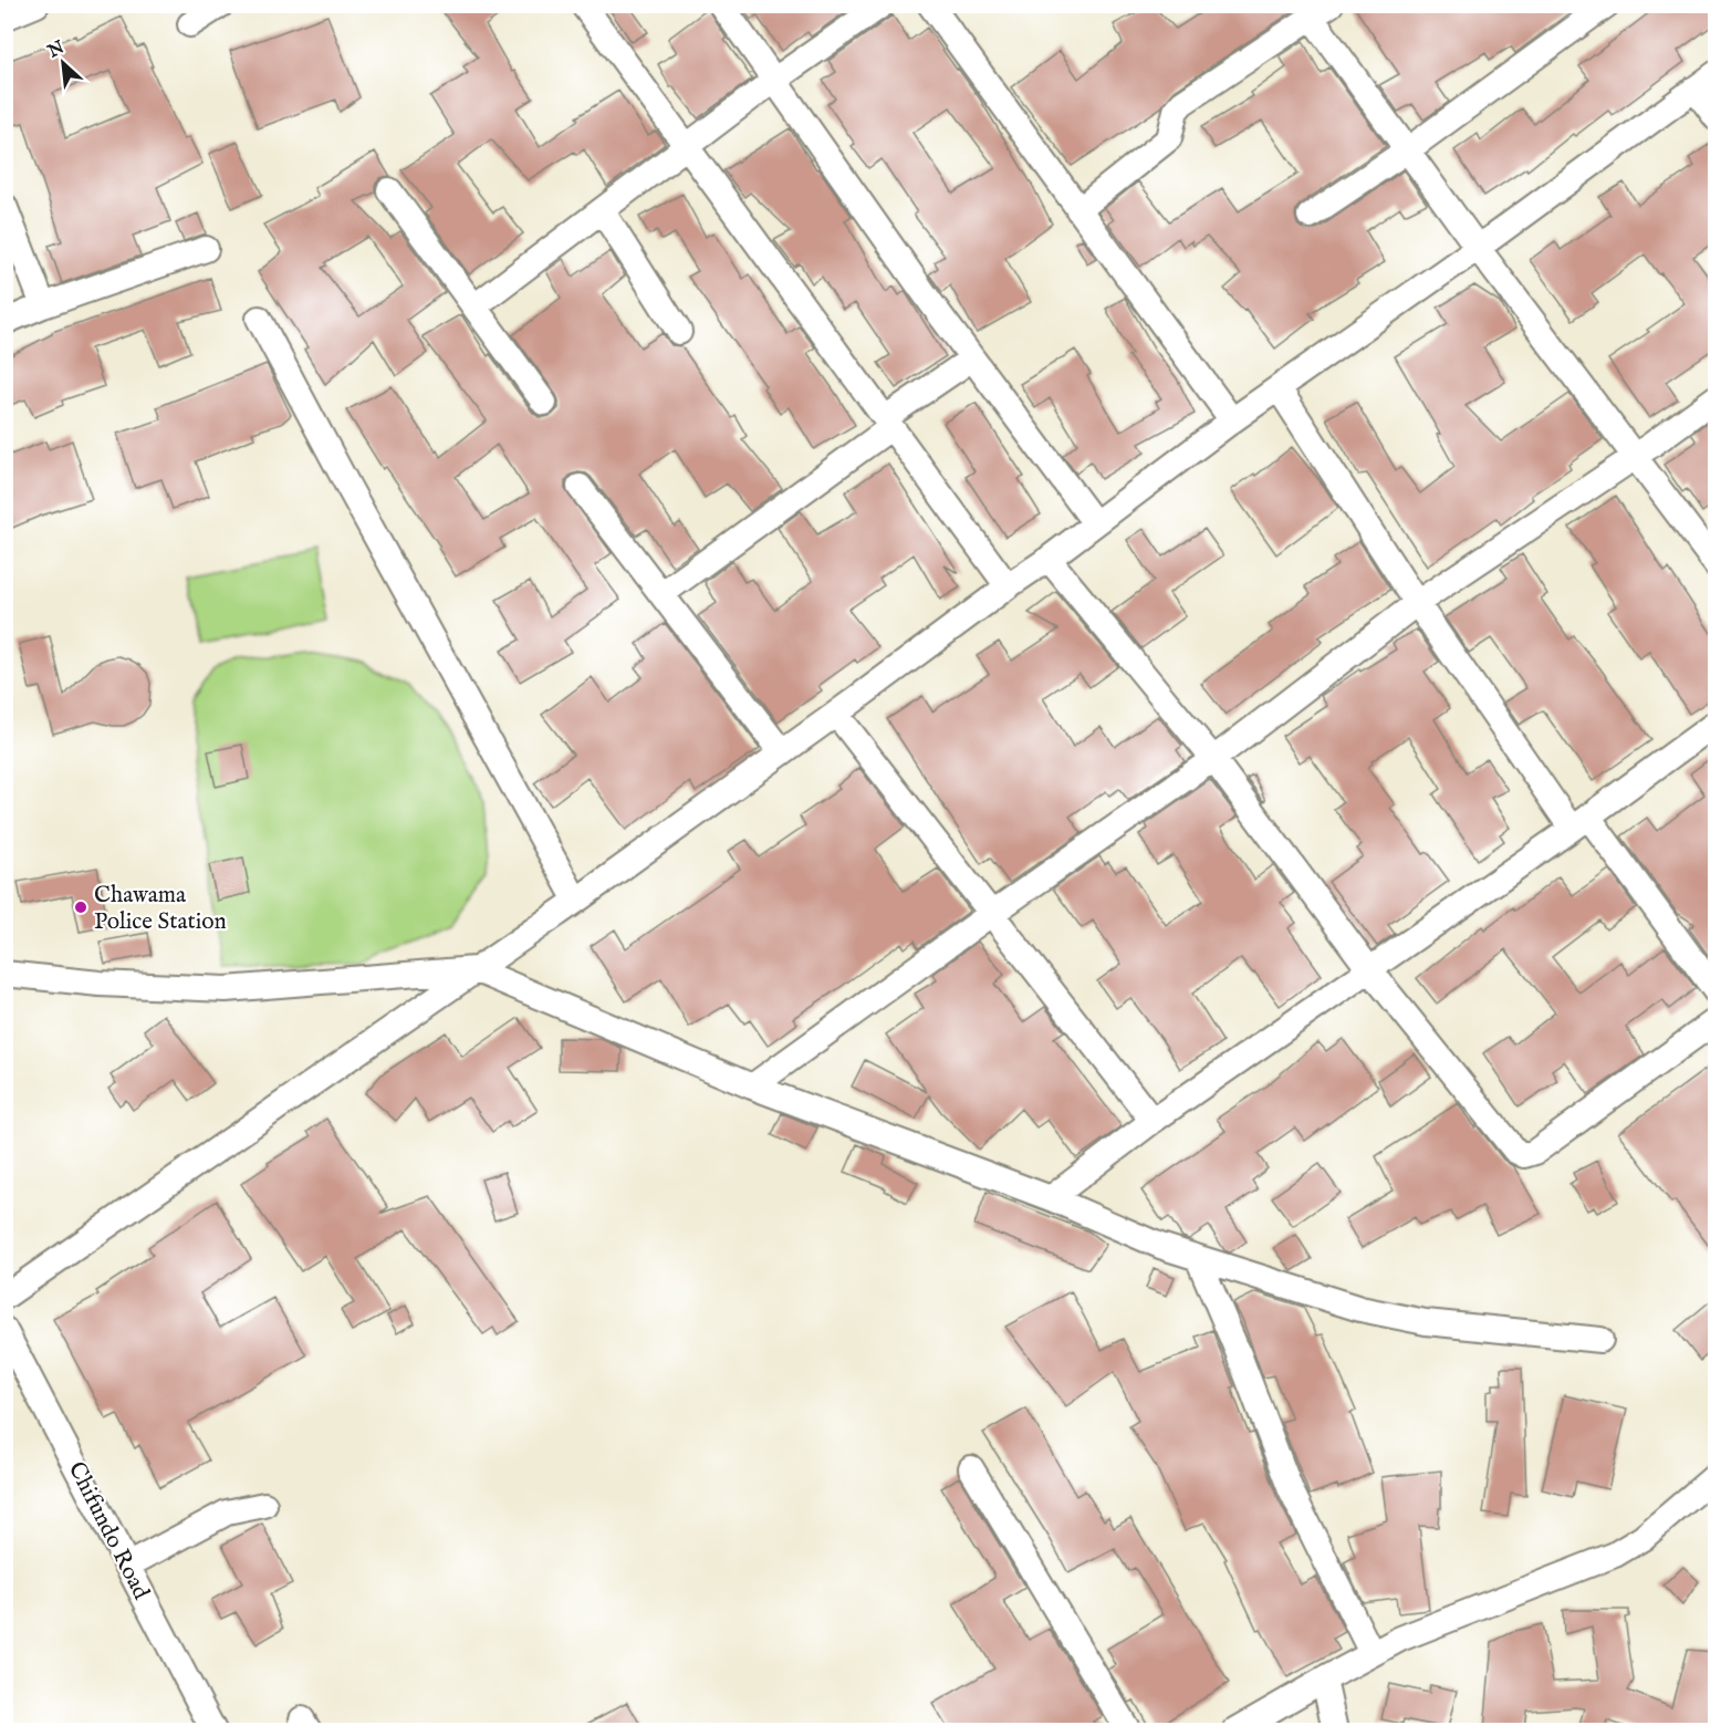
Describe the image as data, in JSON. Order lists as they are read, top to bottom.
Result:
{
  "streets": {
    "street": ["Chifundo Road"]
  },
  "places": ["Chawama Police Station"],
  "north": "top left"
}
